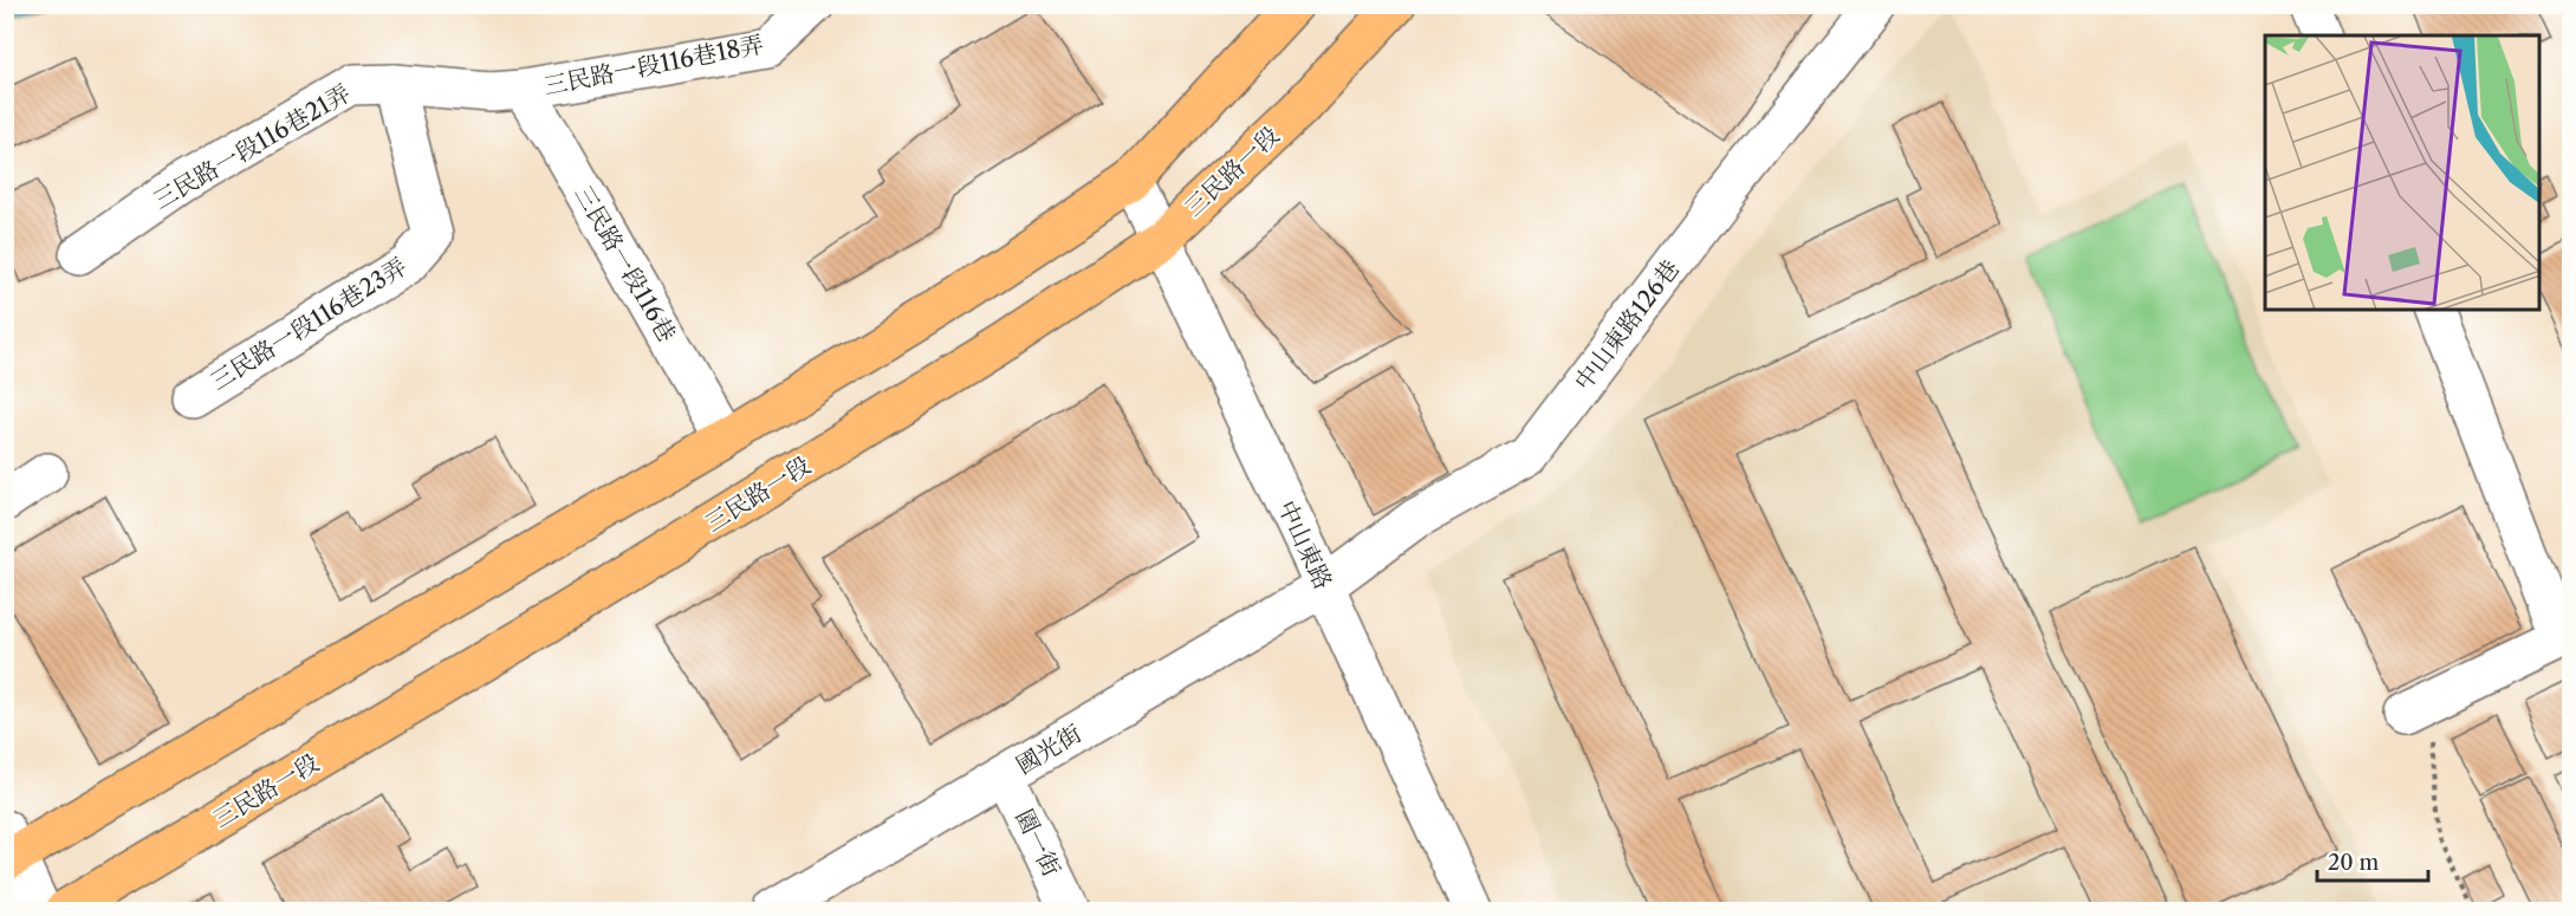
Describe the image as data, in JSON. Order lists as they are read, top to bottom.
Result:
{
  "streets": {
    "main road": ["三民路一段"],
    "street": [
      "三民路一段116巷18弄",
      "三民路一段116巷21弄",
      "三民路一段116巷",
      "三民路一段116巷23弄",
      "中山東路126巷",
      "中山東路",
      "國光街",
      "園一街"
    ]
  },
  "crossings": [
    ["三民路一段116巷18弄", "三民路一段116巷21弄"],
    ["三民路一段116巷18弄", "三民路一段116巷"],
    ["三民路一段116巷21弄", "三民路一段116巷"],
    ["三民路一段116巷21弄", "三民路一段116巷23弄"],
    ["三民路一段", "中山東路"],
    ["中山東路126巷", "中山東路"],
    ["中山東路126巷", "國光街"],
    ["中山東路", "國光街"],
    ["國光街", "園一街"]
  ],
  "scale_bar": "20 m"
}
